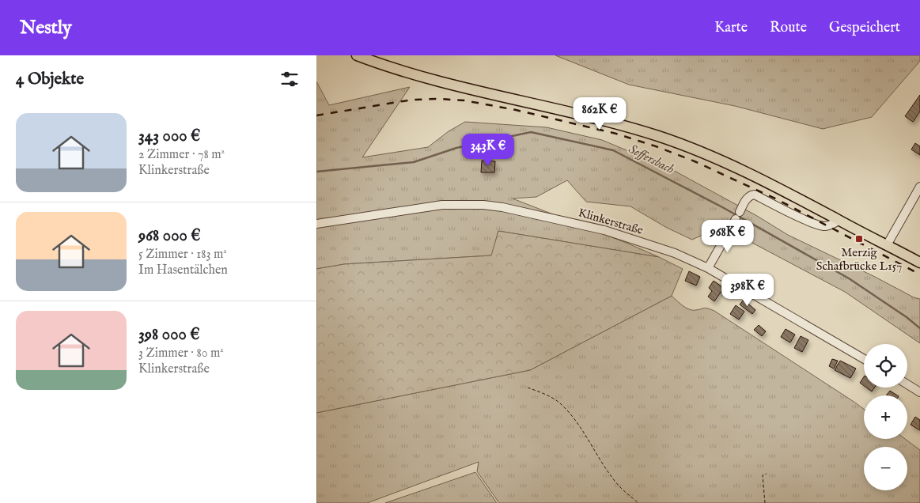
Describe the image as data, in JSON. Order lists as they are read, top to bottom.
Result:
{
  "streets": {
    "street": ["Klinkerstraße"]
  },
  "water": ["Seffersbach"],
  "places": {
    "transit": ["Merzig Schafbrücke L157"]
  },
  "page": {
    "header": "Nestly",
    "nav": ["Karte", "Route", "Gespeichert"],
    "heading": "4 Objekte",
    "price": [
      "862K €",
      "343K €",
      "968K €",
      "398K €"
    ],
    "list": [
      {
        "name": "343 000 €",
        "note": "2 Zimmer · 78 m² · Klinkerstraße"
      },
      {
        "name": "968 000 €",
        "note": "5 Zimmer · 183 m² · Im Hasentälchen"
      },
      {
        "name": "398 000 €",
        "note": "3 Zimmer · 80 m² · Klinkerstraße"
      }
    ],
    "map_buttons": ["+", "−"]
  }
}
